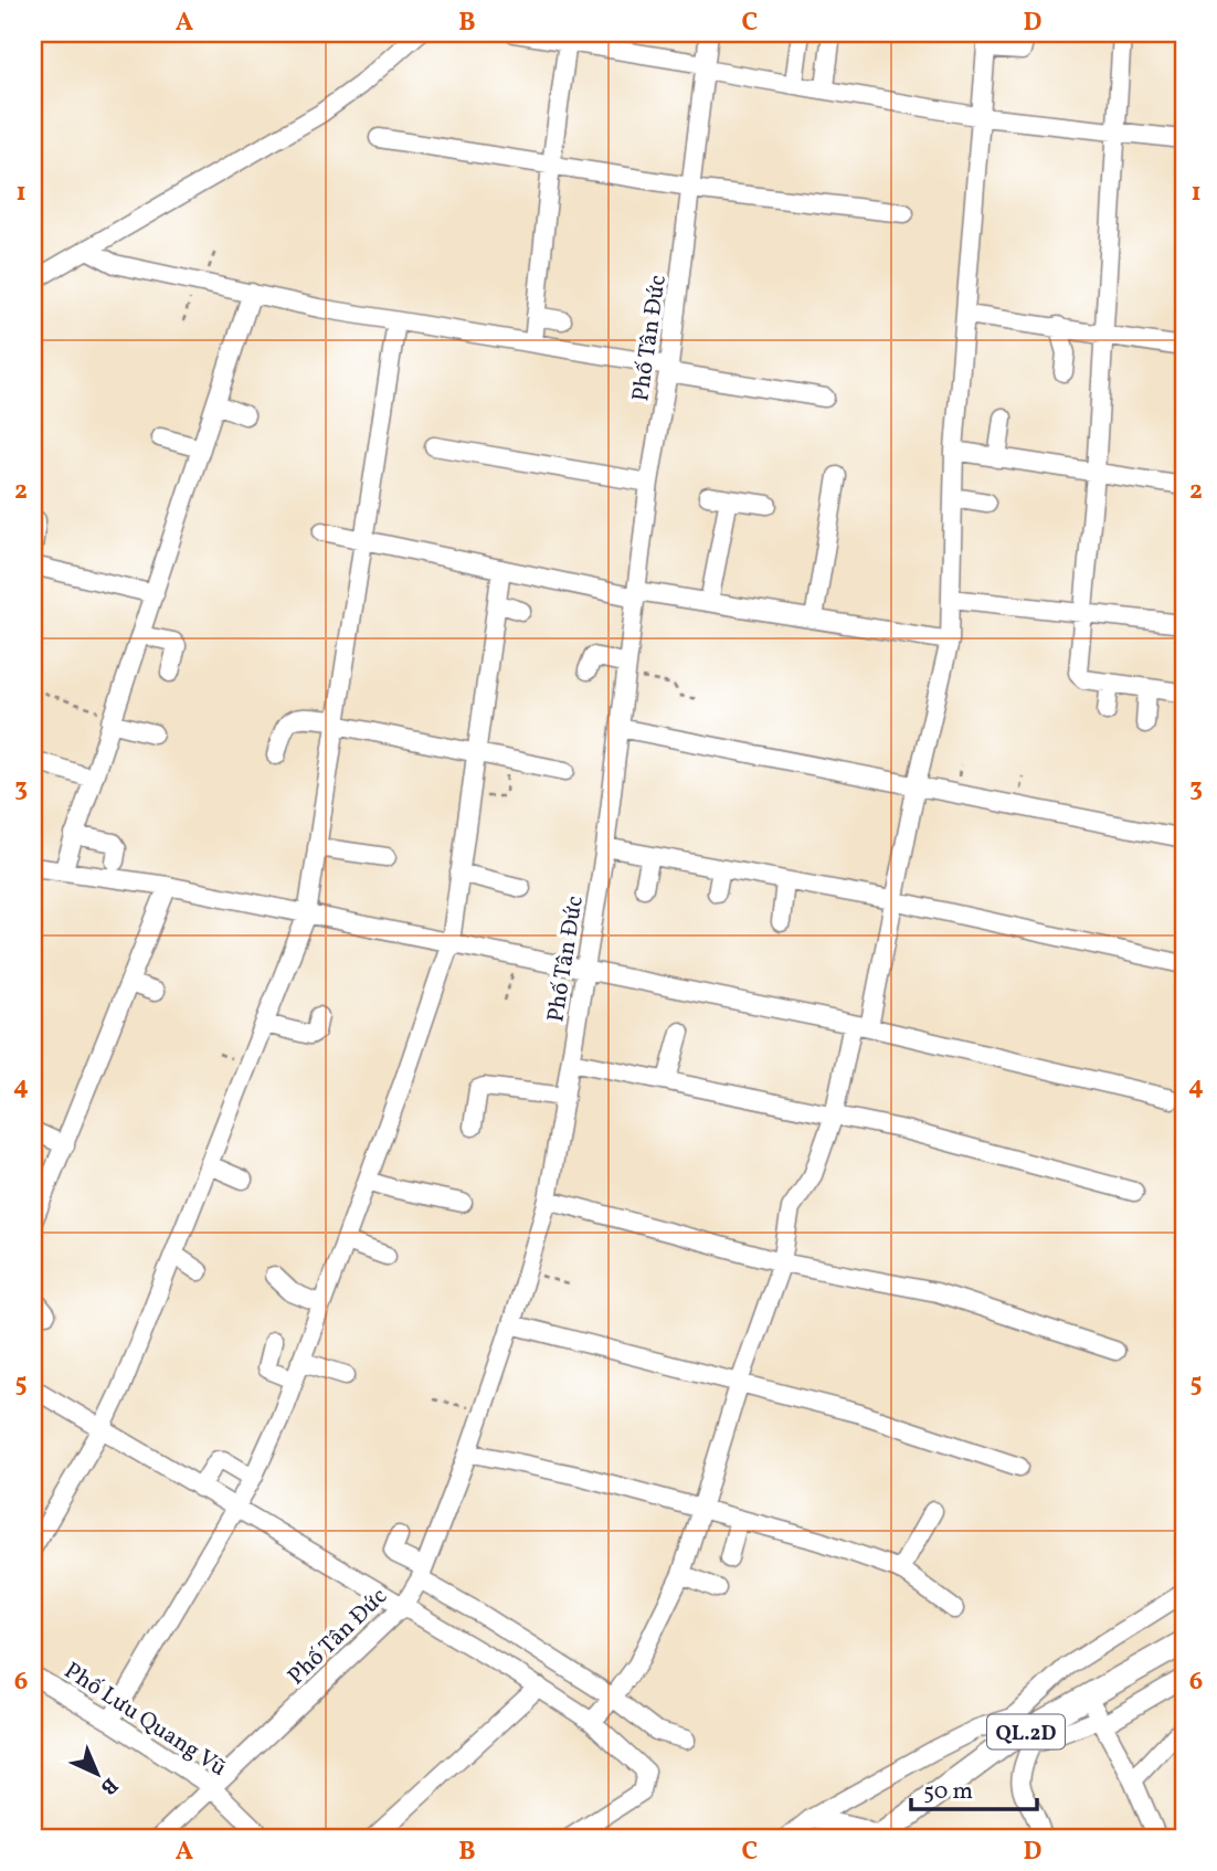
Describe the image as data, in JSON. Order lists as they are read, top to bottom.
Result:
{
  "streets": {
    "main road": ["QL.2D"],
    "street": ["Phố Tân Đức", "Phố Lưu Quang Vũ"]
  },
  "crossings": [
    ["Phố Tân Đức", "Phố Lưu Quang Vũ"]
  ],
  "scale_bar": "50 m",
  "north": "bottom right",
  "grid": {
    "columns": [
      "A",
      "B",
      "C",
      "D"
    ],
    "rows": [
      "1",
      "2",
      "3",
      "4",
      "5",
      "6"
    ]
  }
}
